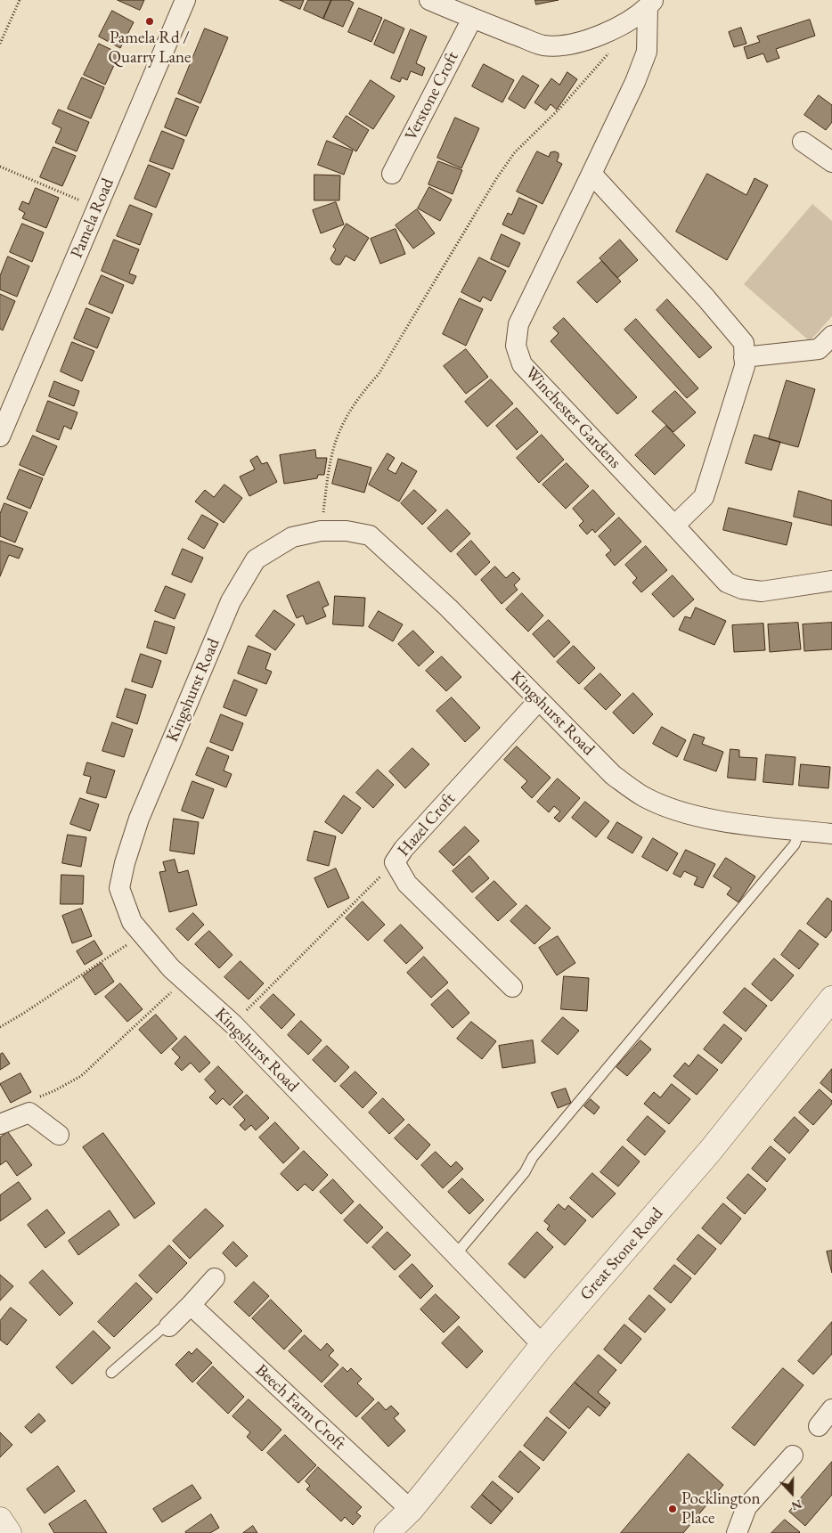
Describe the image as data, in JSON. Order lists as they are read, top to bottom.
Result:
{
  "streets": {
    "street": [
      "Verstone Croft",
      "Pamela Road",
      "Winchester Gardens",
      "Kingshurst Road",
      "Hazel Croft",
      "Great Stone Road",
      "Beech Farm Croft"
    ]
  },
  "crossings": [
    ["Kingshurst Road", "Hazel Croft"],
    ["Kingshurst Road", "Great Stone Road"],
    ["Great Stone Road", "Beech Farm Croft"]
  ],
  "places": ["Pamela Rd / Quarry Lane", "Pocklington Place"],
  "north": "bottom"
}
